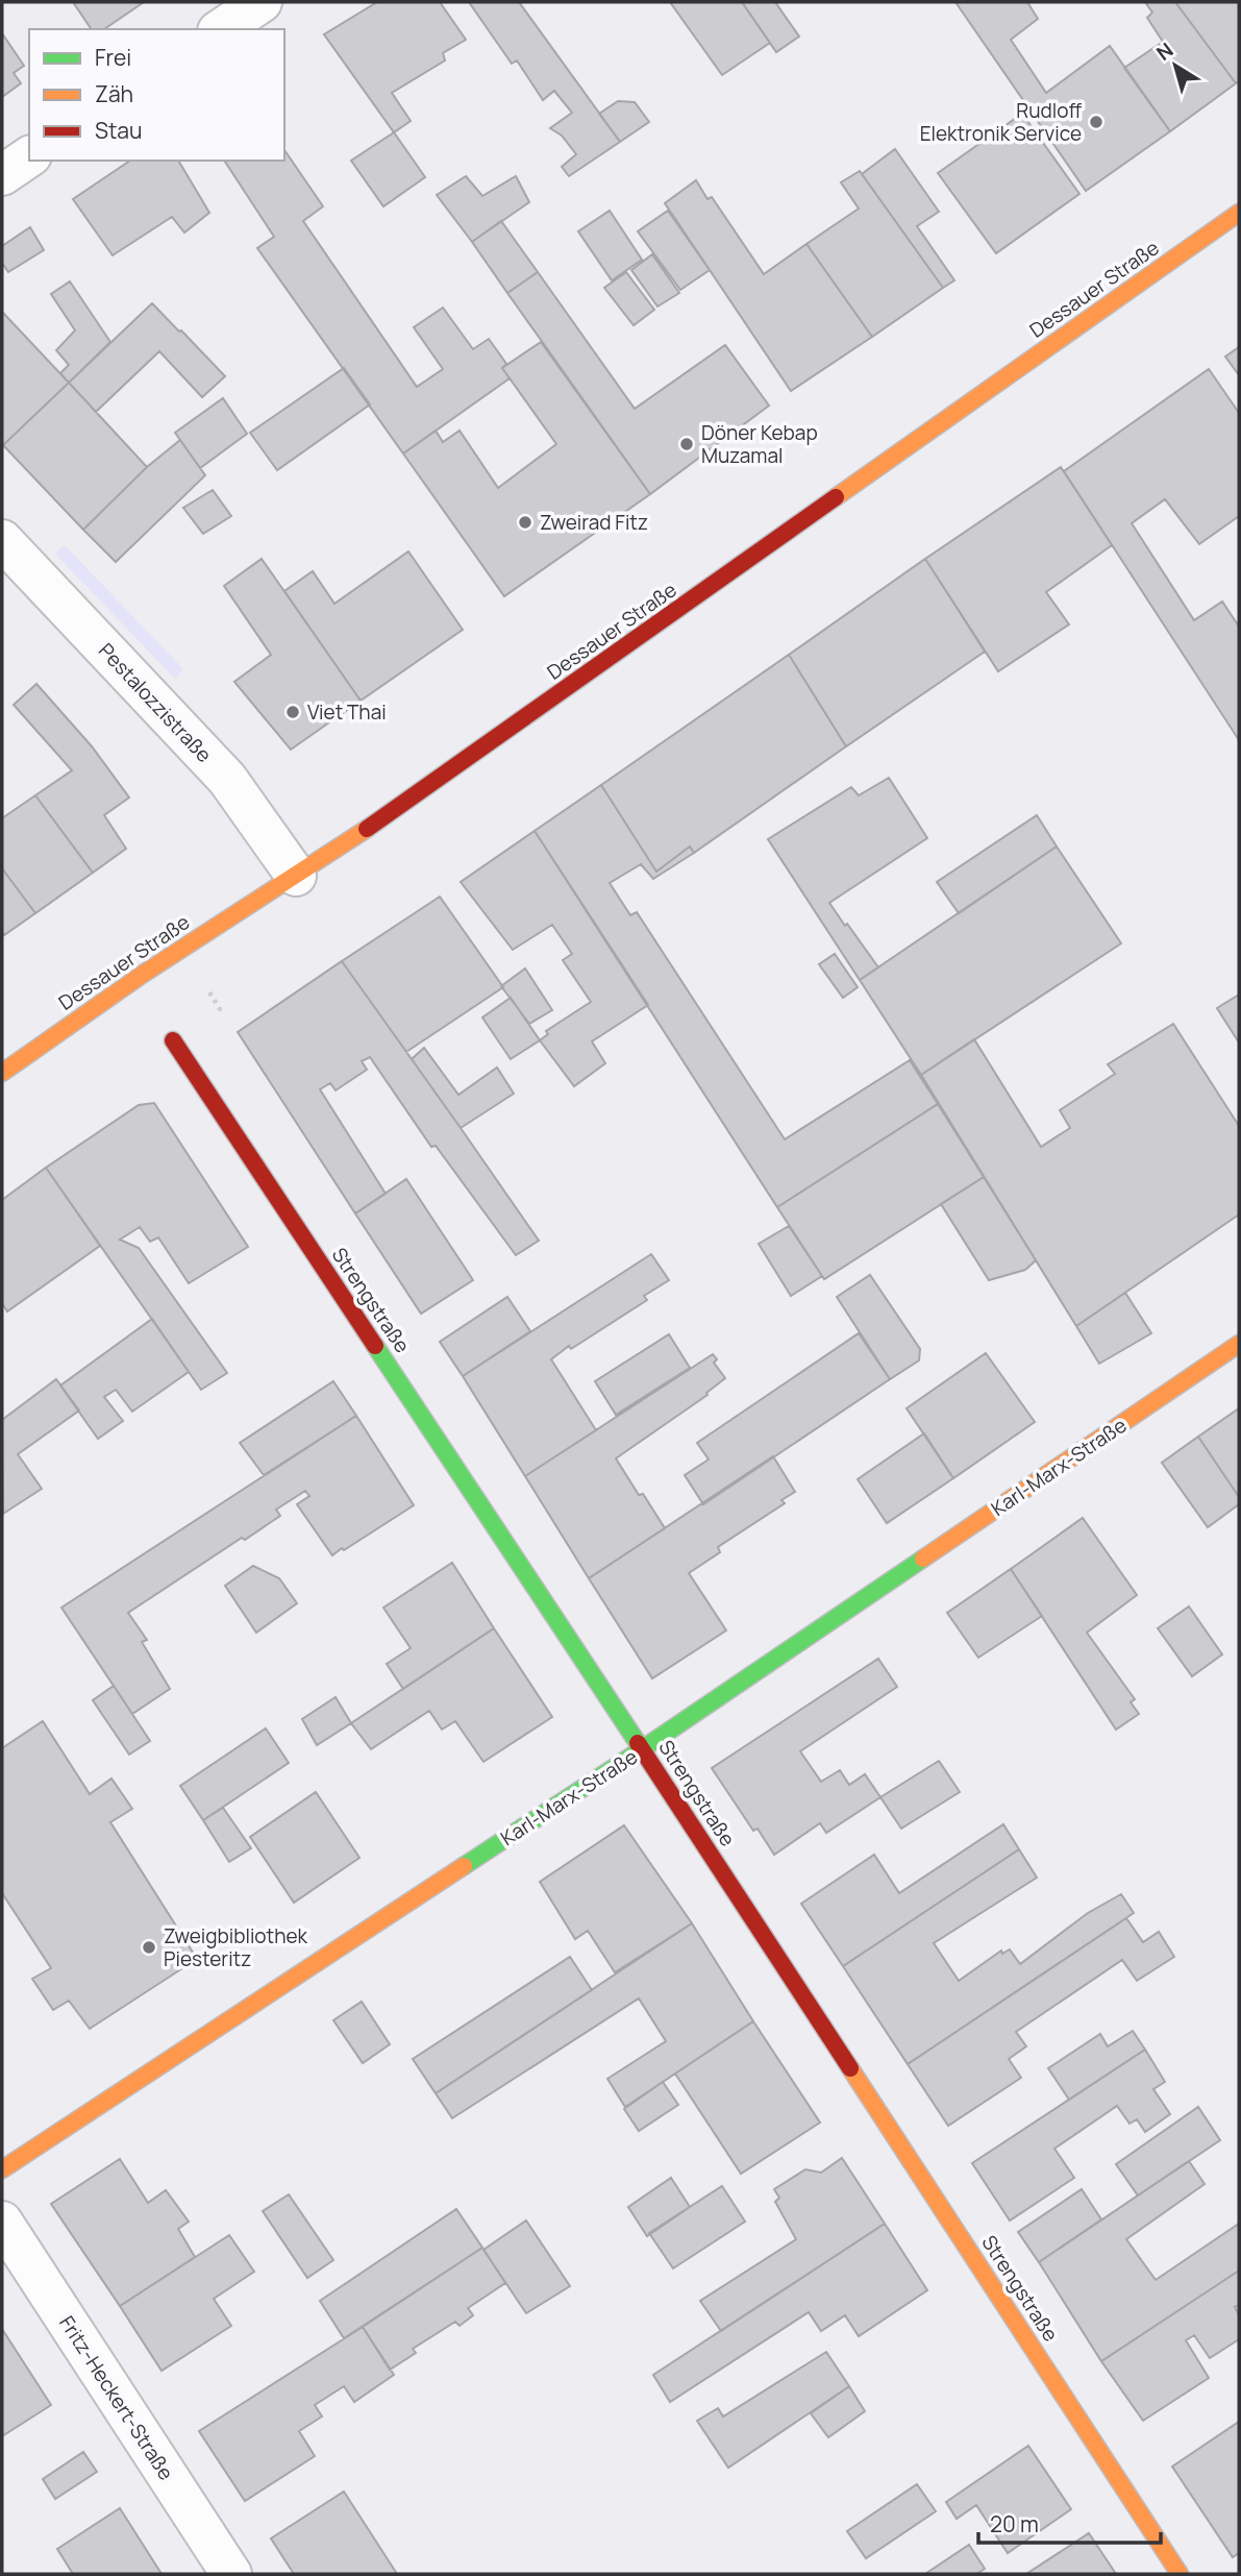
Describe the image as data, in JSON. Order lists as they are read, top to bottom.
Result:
{
  "streets": {
    "street": [
      "Dessauer Straße",
      "Pestalozzistraße",
      "Strengstraße",
      "Karl-Marx-Straße",
      "Fritz-Heckert-Straße"
    ]
  },
  "crossings": [
    ["Dessauer Straße", "Pestalozzistraße"],
    ["Strengstraße", "Karl-Marx-Straße"]
  ],
  "places": [
    "Rudloff Elektronik Service",
    "Döner Kebap Muzamal",
    "Zweirad Fitz",
    "Viet Thai",
    "Zweigbibliothek Piesteritz"
  ],
  "legend": ["Frei", "Zäh", "Stau"],
  "scale_bar": "20 m",
  "north": "top left"
}
